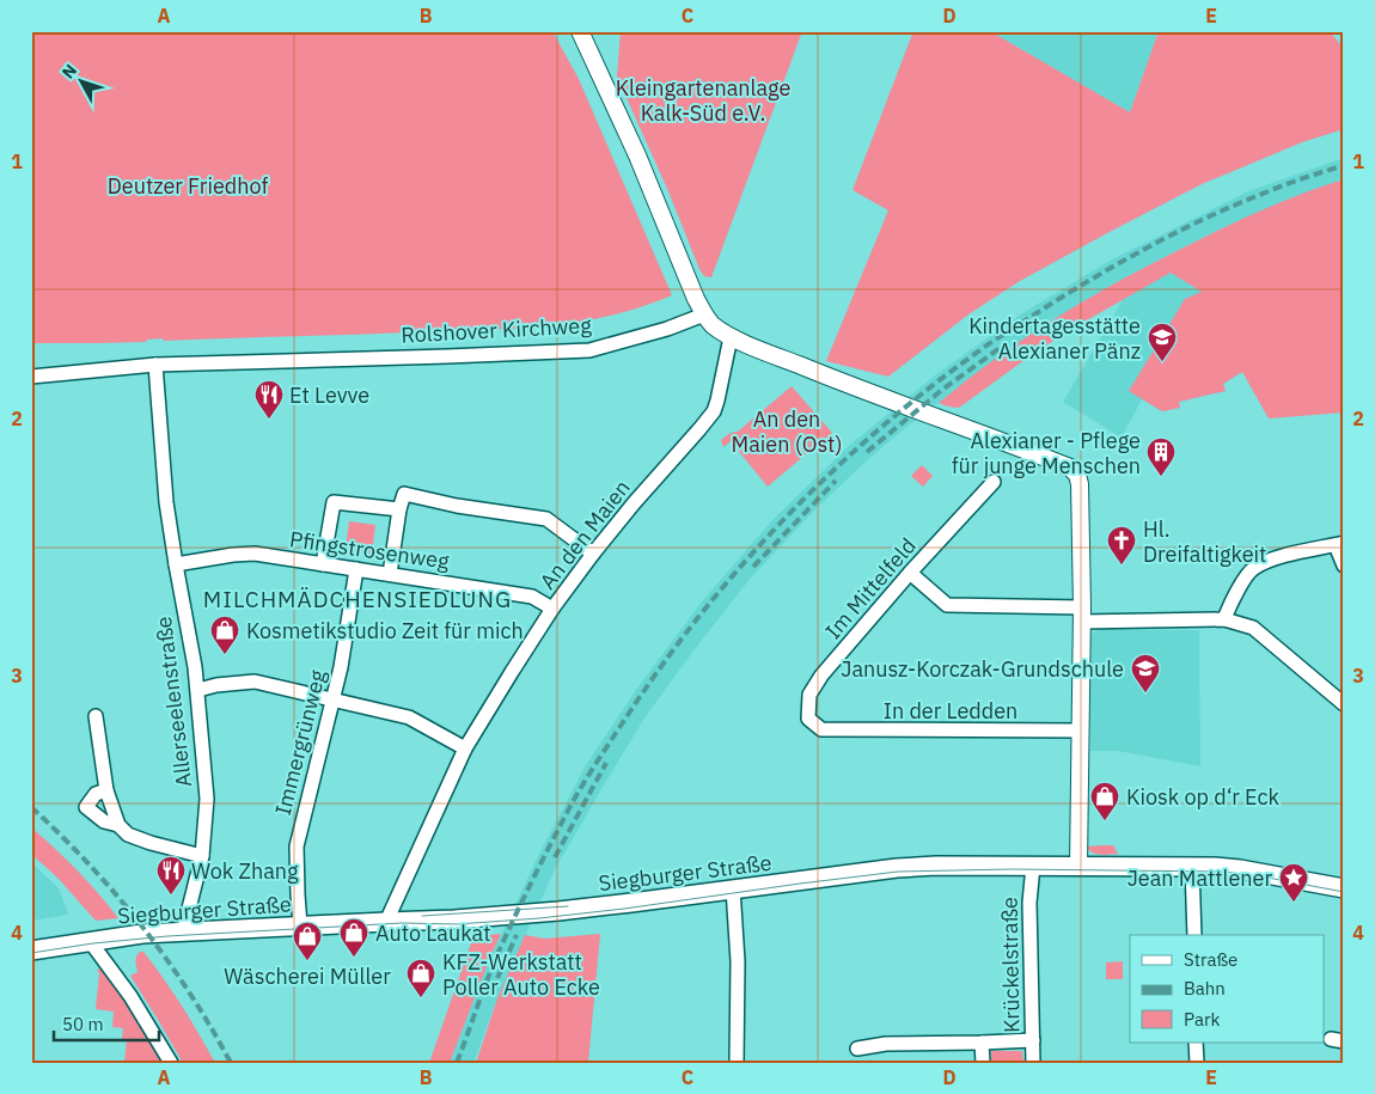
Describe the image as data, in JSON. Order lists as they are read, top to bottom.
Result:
{
  "streets": {
    "main road": ["Siegburger Straße"],
    "street": [
      "Rolshover Kirchweg",
      "An den Maien",
      "Pfingstrosenweg",
      "Im Mittelfeld",
      "Allerseelenstraße",
      "In der Ledden",
      "Immergrünweg",
      "Krückelstraße"
    ]
  },
  "crossings": [
    ["Rolshover Kirchweg", "Allerseelenstraße"],
    ["An den Maien", "Pfingstrosenweg"],
    ["An den Maien", "Siegburger Straße"],
    ["Pfingstrosenweg", "Allerseelenstraße"],
    ["Pfingstrosenweg", "Immergrünweg"],
    ["Im Mittelfeld", "In der Ledden"],
    ["Allerseelenstraße", "Siegburger Straße"],
    ["Immergrünweg", "Siegburger Straße"],
    ["Siegburger Straße", "Krückelstraße"]
  ],
  "districts": ["MILCHMÄDCHENSIEDLUNG"],
  "parks": ["Kleingartenanlage Kalk-Süd e.V.", "Deutzer Friedhof", "An den Maien (Ost)"],
  "places": {
    "school or university": ["Kindertagesstätte Alexianer Pänz", "Janusz-Korczak-Grundschule"],
    "restaurant": ["Et Levve", "Wok Zhang"],
    "building": ["Alexianer - Pflege für junge Menschen"],
    "church": ["Hl. Dreifaltigkeit"],
    "shop": [
      "Kosmetikstudio Zeit für mich",
      "Kiosk op d‘r Eck",
      "Auto Laukat",
      "Wäscherei Müller",
      "KFZ-Werkstatt Poller Auto Ecke"
    ],
    "place": ["Jean Mattlener"]
  },
  "legend": ["Straße", "Bahn", "Park"],
  "scale_bar": "50 m",
  "north": "top left",
  "grid": {
    "columns": [
      "A",
      "B",
      "C",
      "D",
      "E"
    ],
    "rows": [
      "1",
      "2",
      "3",
      "4"
    ]
  }
}
